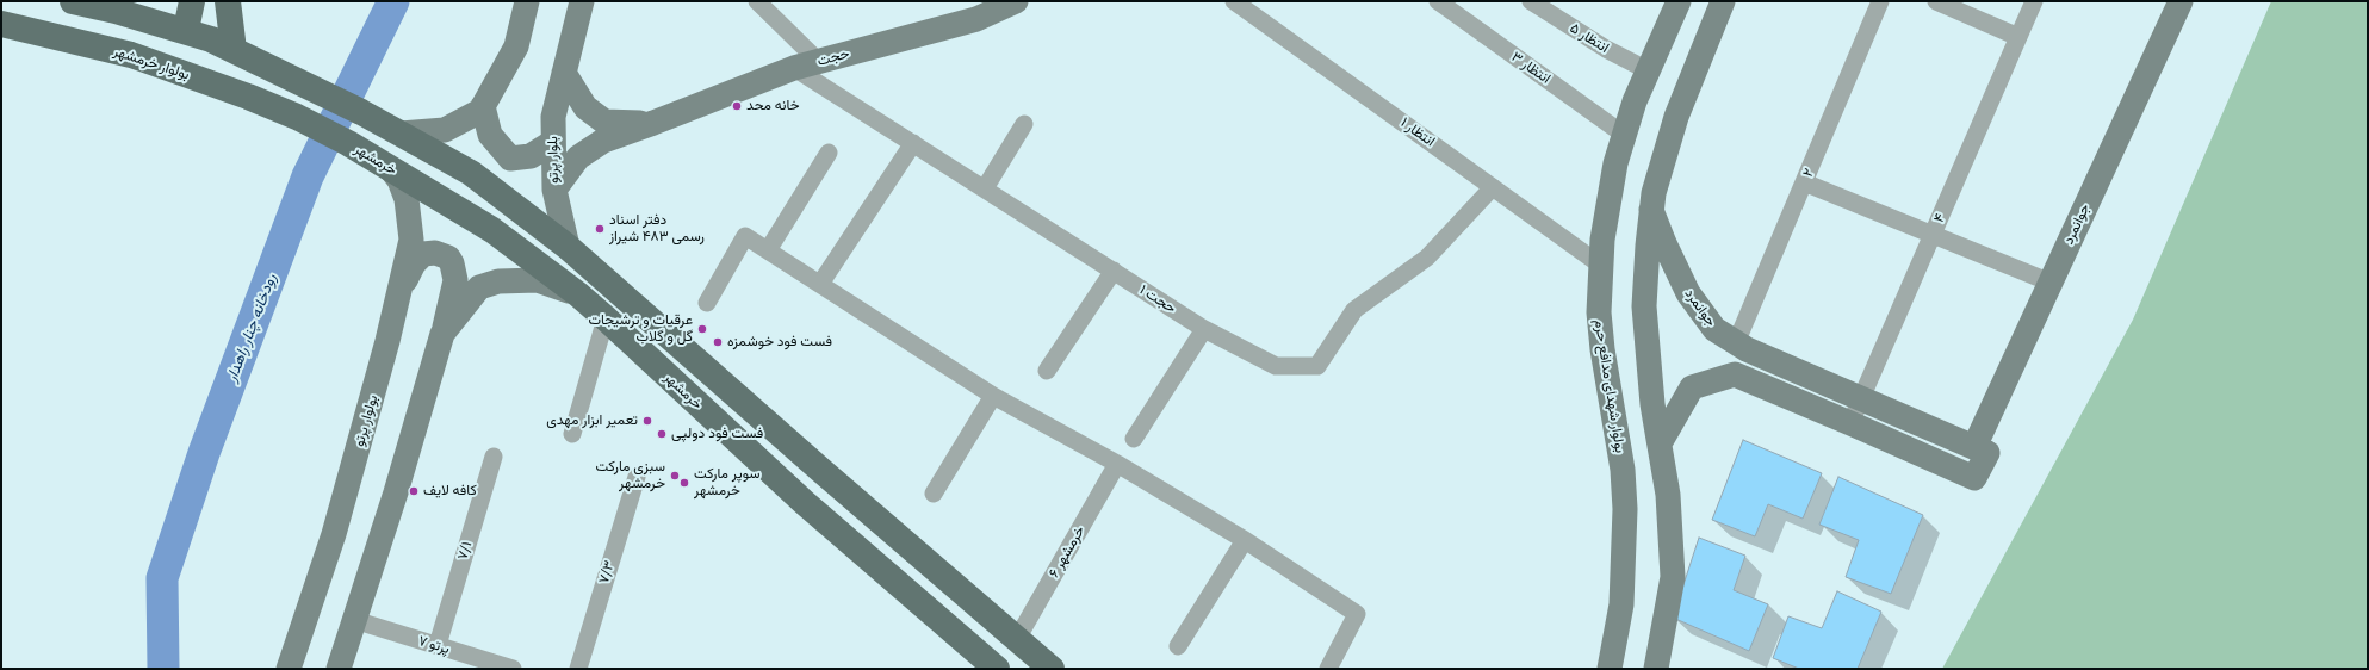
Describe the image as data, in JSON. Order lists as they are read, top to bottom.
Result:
{
  "streets": {
    "main road": [
      "حجت",
      "بولوار خرمشهر",
      "خرمشهر",
      "بلوار پرتو",
      "جوانمرد",
      "بولوار شهدای مدافع حرم",
      "بولوار پرتو"
    ],
    "street": [
      "انتظار ۵",
      "انتظار ۳",
      "انتظار ۱",
      "۲",
      "۴",
      "حجت ۱",
      "۷/۱",
      "خرمشهر ۶",
      "۷/۳",
      "پرتو ۷"
    ]
  },
  "crossings": [
    ["انتظار ۵", "بولوار شهدای مدافع حرم"],
    ["حجت", "بلوار پرتو"],
    ["حجت", "حجت ۱"],
    ["بولوار خرمشهر", "خرمشهر"],
    ["انتظار ۳", "بولوار شهدای مدافع حرم"],
    ["انتظار ۱", "حجت ۱"],
    ["انتظار ۱", "بولوار شهدای مدافع حرم"],
    ["خرمشهر", "بولوار پرتو"],
    ["۲", "جوانمرد"],
    ["۴", "جوانمرد"],
    ["۷/۱", "پرتو ۷"]
  ],
  "water": ["رودخانه چنار راهدار"],
  "places": [
    "خانه محد",
    "دفتر اسناد رسمی ۴۸۳ شیراز",
    "عرقیات و ترشیجات گل و گلاب",
    "فست فود خوشمزه",
    "تعمیر ابزار مهدی",
    "فست فود دولپی",
    "سبزی مارکت خرمشهر",
    "سوپر مارکت خرمشهر",
    "کافه لایف"
  ]
}
